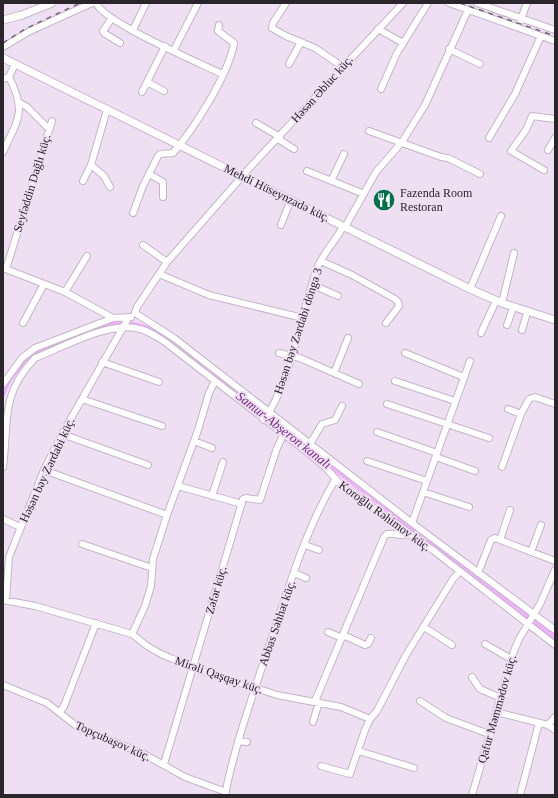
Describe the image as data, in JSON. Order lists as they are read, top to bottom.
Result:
{
  "streets": {
    "main road": ["Mehdi Hüseynzadə küç."],
    "street": [
      "Həsən Əbluc küç.",
      "Seyfəddin Dağlı küç.",
      "Həsən bəy Zərdabi döngə 3",
      "Həsən bəy Zərdabi küç.",
      "Koroğlu Rəhimov küç.",
      "Zəfər küç.",
      "Abbas Səhhət küç.",
      "Mirəli Qaşqay küç.",
      "Qafur Məmmədov küç.",
      "Topçubaşov küç."
    ]
  },
  "crossings": [
    ["Həsən Əbluc küç.", "Mehdi Hüseynzadə küç."],
    ["Həsən Əbluc küç.", "Koroğlu Rəhimov küç."],
    ["Mehdi Hüseynzadə küç.", "Həsən bəy Zərdabi döngə 3"],
    ["Həsən bəy Zərdabi döngə 3", "Koroğlu Rəhimov küç."],
    ["Həsən bəy Zərdabi küç.", "Koroğlu Rəhimov küç."],
    ["Həsən bəy Zərdabi küç.", "Mirəli Qaşqay küç."],
    ["Koroğlu Rəhimov küç.", "Abbas Səhhət küç."],
    ["Koroğlu Rəhimov küç.", "Qafur Məmmədov küç."],
    ["Zəfər küç.", "Mirəli Qaşqay küç."],
    ["Zəfər küç.", "Topçubaşov küç."],
    ["Abbas Səhhət küç.", "Mirəli Qaşqay küç."],
    ["Abbas Səhhət küç.", "Topçubaşov küç."]
  ],
  "water": ["Samur-Abşeron kanalı"],
  "places": {
    "restaurant": ["Fazenda Room Restoran"]
  }
}
